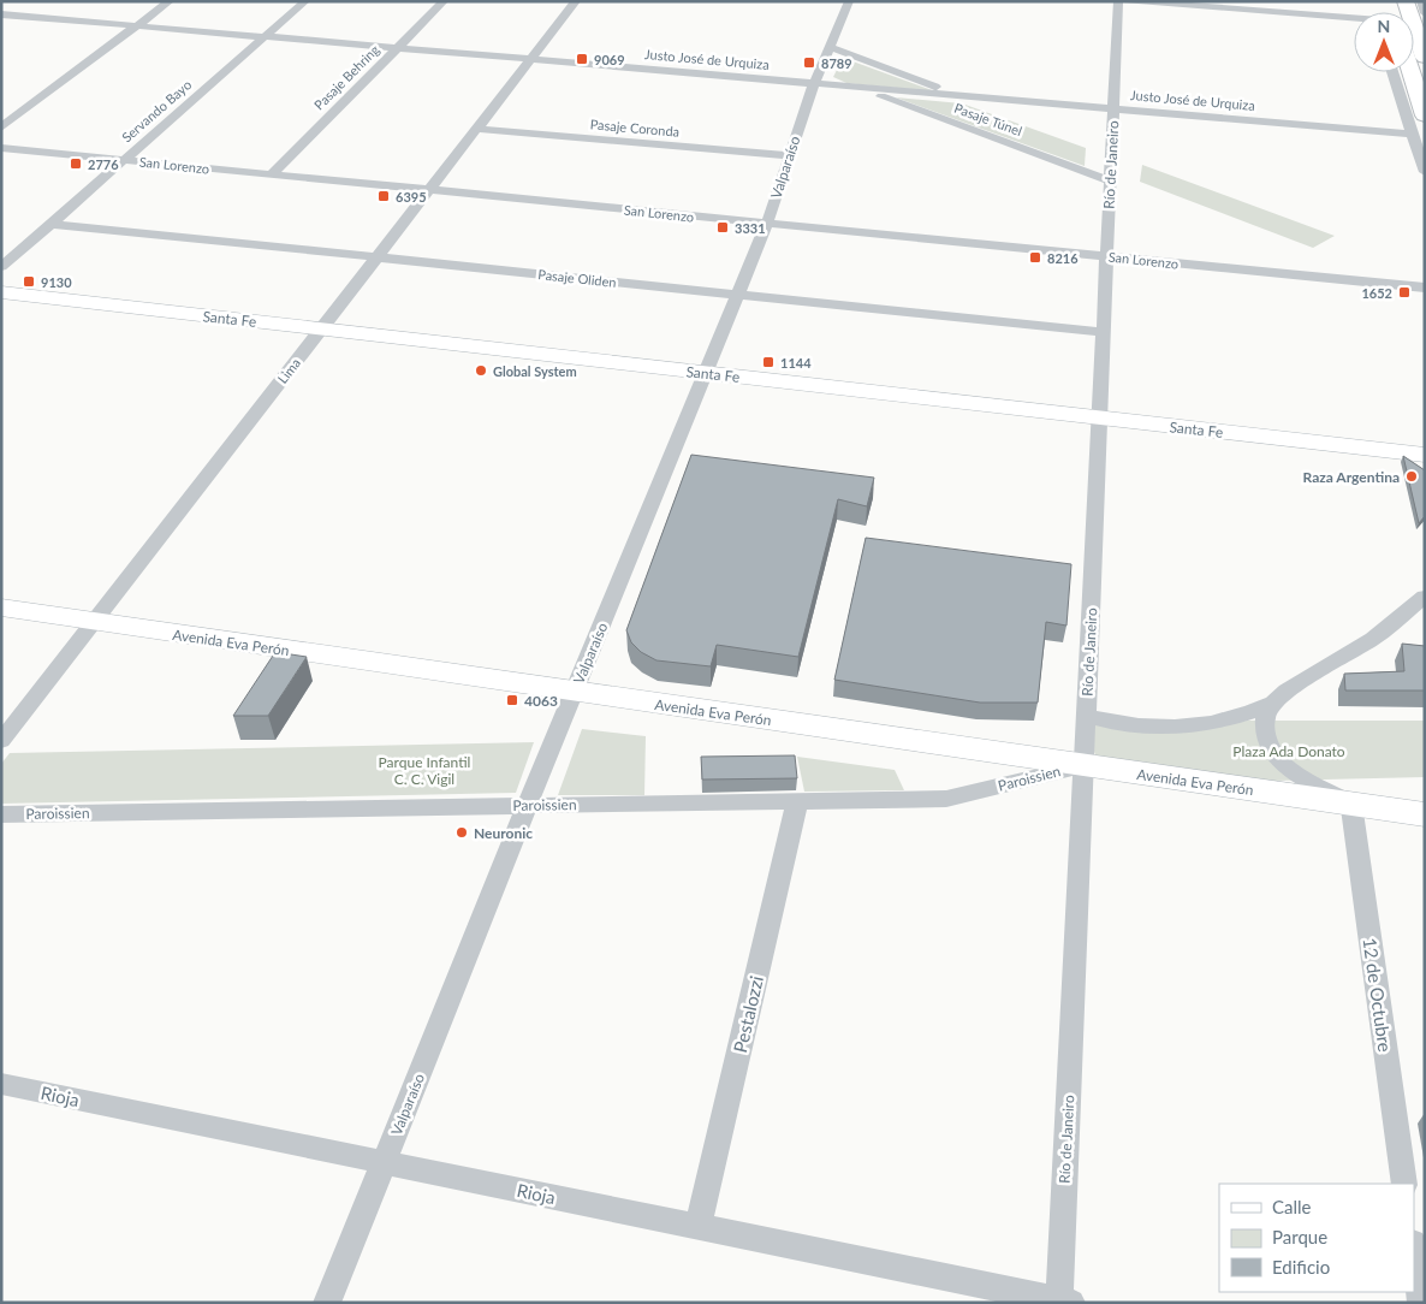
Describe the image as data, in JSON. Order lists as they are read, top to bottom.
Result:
{
  "streets": {
    "main road": ["Santa Fe", "Avenida Eva Perón"],
    "street": [
      "Justo José de Urquiza",
      "Pasaje Behring",
      "Servando Bayo",
      "Pasaje Túnel",
      "Pasaje Coronda",
      "San Lorenzo",
      "Río de Janeiro",
      "Valparaíso",
      "Pasaje Oliden",
      "Lima",
      "Paroissien",
      "12 de Octubre",
      "Pestalozzi",
      "Rioja"
    ]
  },
  "crossings": [
    ["Justo José de Urquiza", "Pasaje Behring"],
    ["Justo José de Urquiza", "Servando Bayo"],
    ["Justo José de Urquiza", "Pasaje Túnel"],
    ["Justo José de Urquiza", "Río de Janeiro"],
    ["Justo José de Urquiza", "Valparaíso"],
    ["Justo José de Urquiza", "Lima"],
    ["Pasaje Behring", "San Lorenzo"],
    ["Servando Bayo", "San Lorenzo"],
    ["Servando Bayo", "Pasaje Oliden"],
    ["Pasaje Túnel", "Río de Janeiro"],
    ["Pasaje Coronda", "Valparaíso"],
    ["Pasaje Coronda", "Lima"],
    ["San Lorenzo", "Río de Janeiro"],
    ["San Lorenzo", "Valparaíso"],
    ["San Lorenzo", "Lima"],
    ["Río de Janeiro", "Pasaje Oliden"],
    ["Río de Janeiro", "Santa Fe"],
    ["Río de Janeiro", "Avenida Eva Perón"],
    ["Río de Janeiro", "Paroissien"],
    ["Río de Janeiro", "Rioja"],
    ["Valparaíso", "Pasaje Oliden"],
    ["Valparaíso", "Santa Fe"],
    ["Valparaíso", "Avenida Eva Perón"],
    ["Valparaíso", "Paroissien"],
    ["Valparaíso", "Rioja"],
    ["Pasaje Oliden", "Lima"],
    ["Santa Fe", "Lima"],
    ["Lima", "Avenida Eva Perón"],
    ["Avenida Eva Perón", "Paroissien"],
    ["Avenida Eva Perón", "12 de Octubre"],
    ["Paroissien", "Pestalozzi"],
    ["Pestalozzi", "Rioja"]
  ],
  "parks": ["Plaza Ada Donato", "Parque Infantil C. C. Vigil"],
  "places": {
    "transit": [
      "9069",
      "8789",
      "2776",
      "6395",
      "3331",
      "8216",
      "9130",
      "1652",
      "1144",
      "4063"
    ],
    "other": ["Global System", "Raza Argentina", "Neuronic"]
  },
  "legend": ["Calle", "Parque", "Edificio"],
  "north": "top"
}
